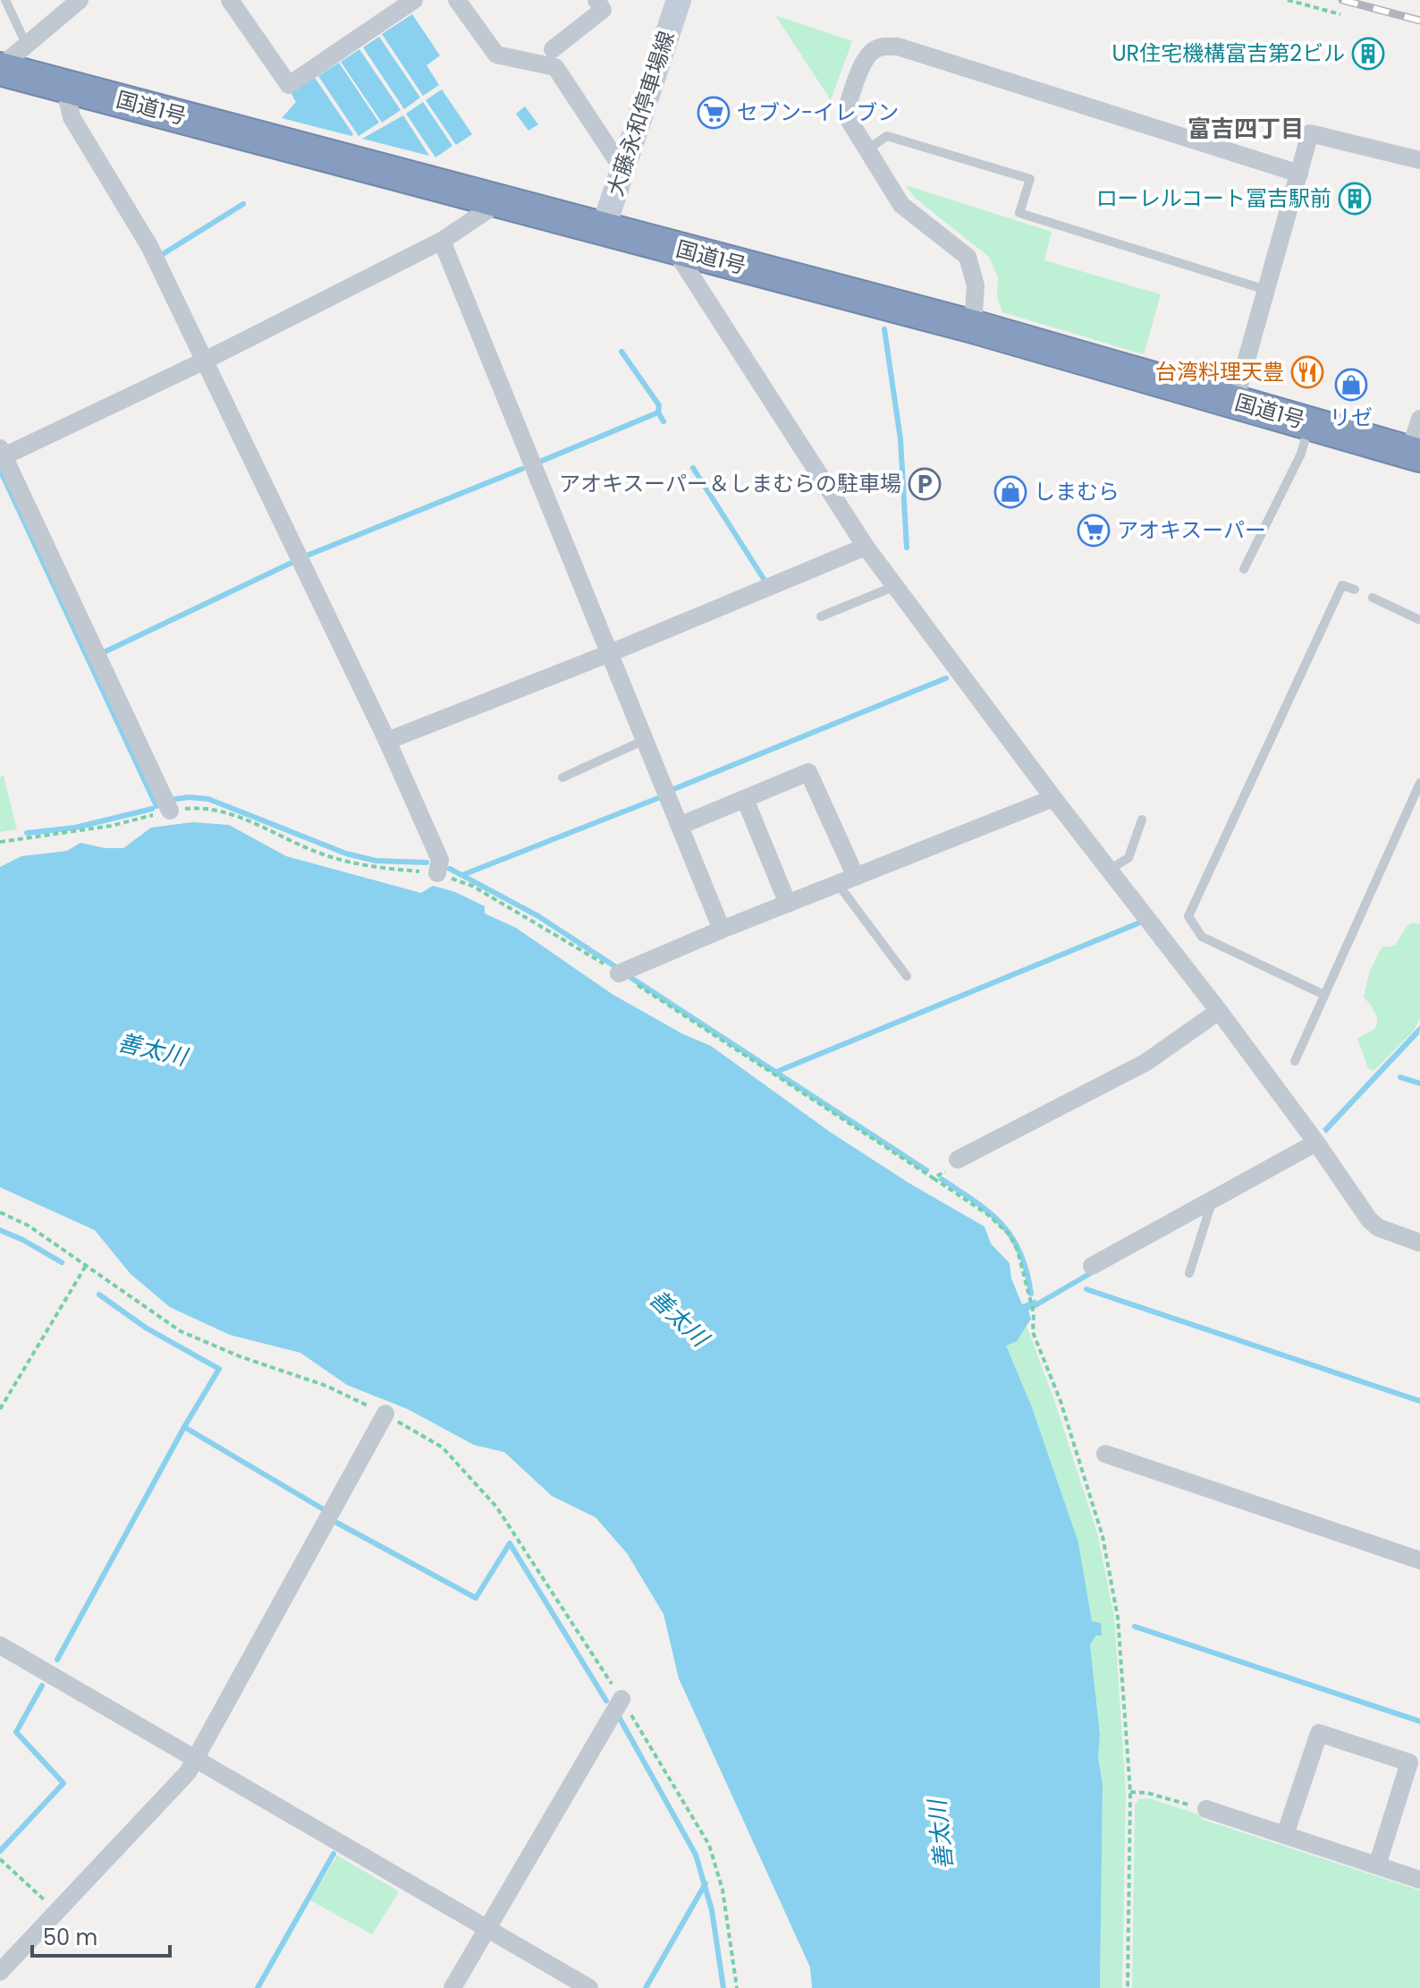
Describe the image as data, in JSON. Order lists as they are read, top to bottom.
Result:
{
  "streets": {
    "highway": ["国道1号"],
    "main road": ["大藤永和停車場線"]
  },
  "crossings": [
    ["国道1号", "大藤永和停車場線"]
  ],
  "districts": ["富吉四丁目"],
  "water": ["善太川"],
  "places": {
    "building": ["UR住宅機構富吉第2ビル", "ローレルコート冨吉駅前"],
    "supermarket": ["セブン-イレブン", "アオキスーパー"],
    "restaurant": ["台湾料理天豊"],
    "shop": ["リゼ", "しまむら"],
    "parking": ["アオキスーパー＆しまむらの駐車場"]
  },
  "scale_bar": "50 m"
}
